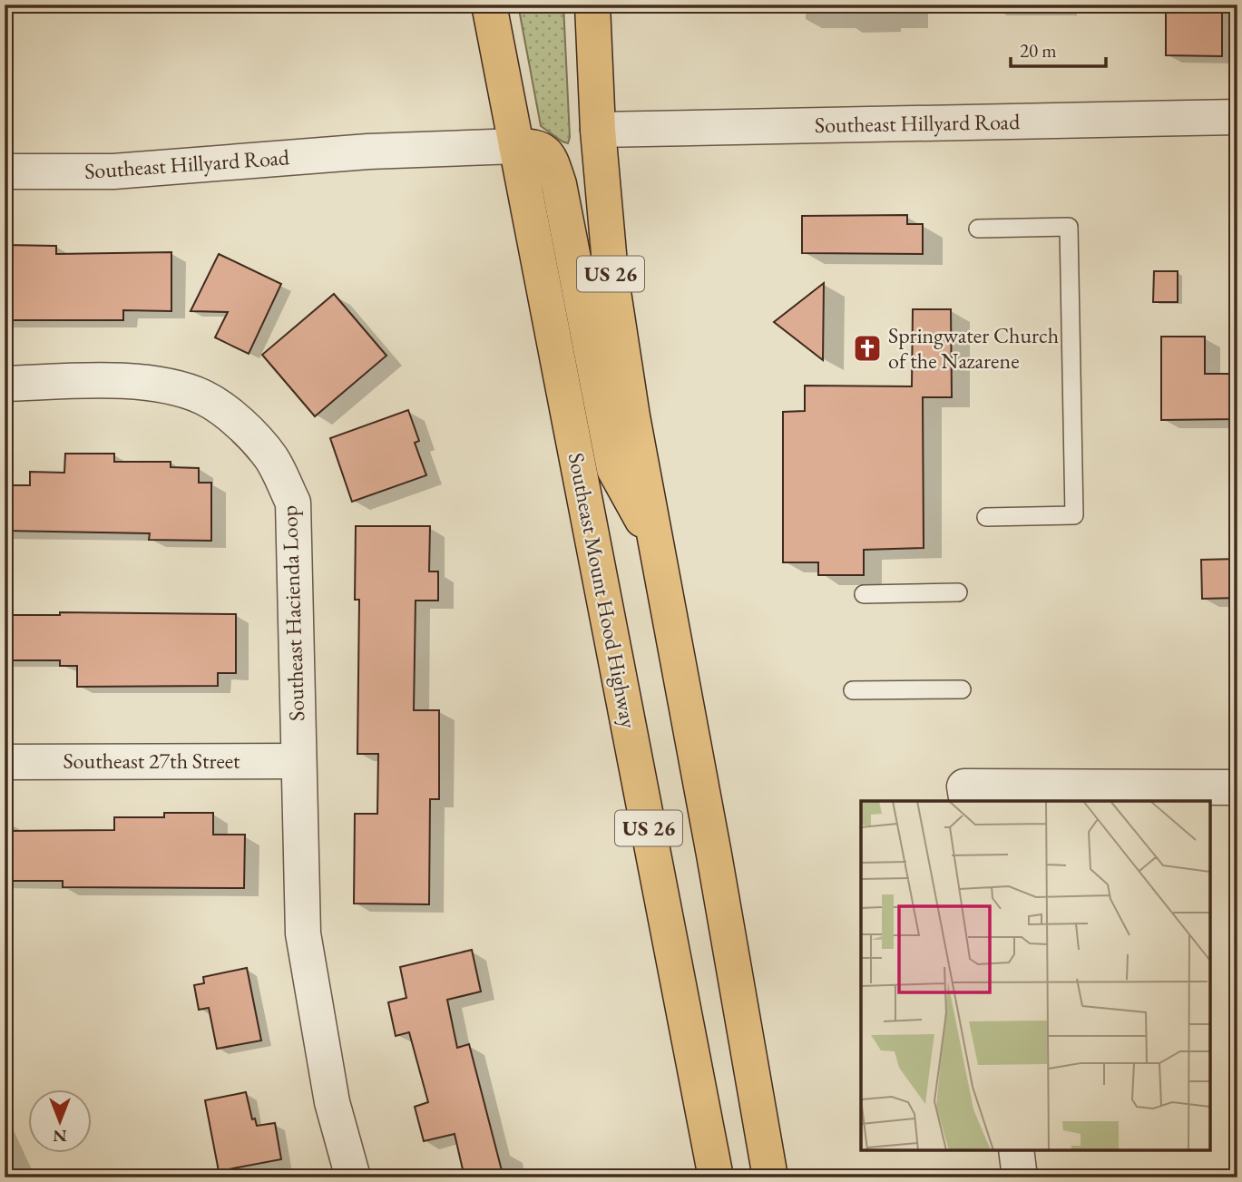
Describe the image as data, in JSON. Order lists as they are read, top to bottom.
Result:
{
  "streets": {
    "highway": ["US 26", "Southeast Mount Hood Highway"],
    "street": ["Southeast Hillyard Road", "Southeast Hacienda Loop", "Southeast 27th Street"]
  },
  "crossings": [
    ["Southeast Hillyard Road", "US 26"],
    ["Southeast Hillyard Road", "Southeast Mount Hood Highway"],
    ["Southeast Hacienda Loop", "Southeast 27th Street"]
  ],
  "places": {
    "church": ["Springwater Church of the Nazarene"]
  },
  "scale_bar": "20 m",
  "north": "bottom"
}
